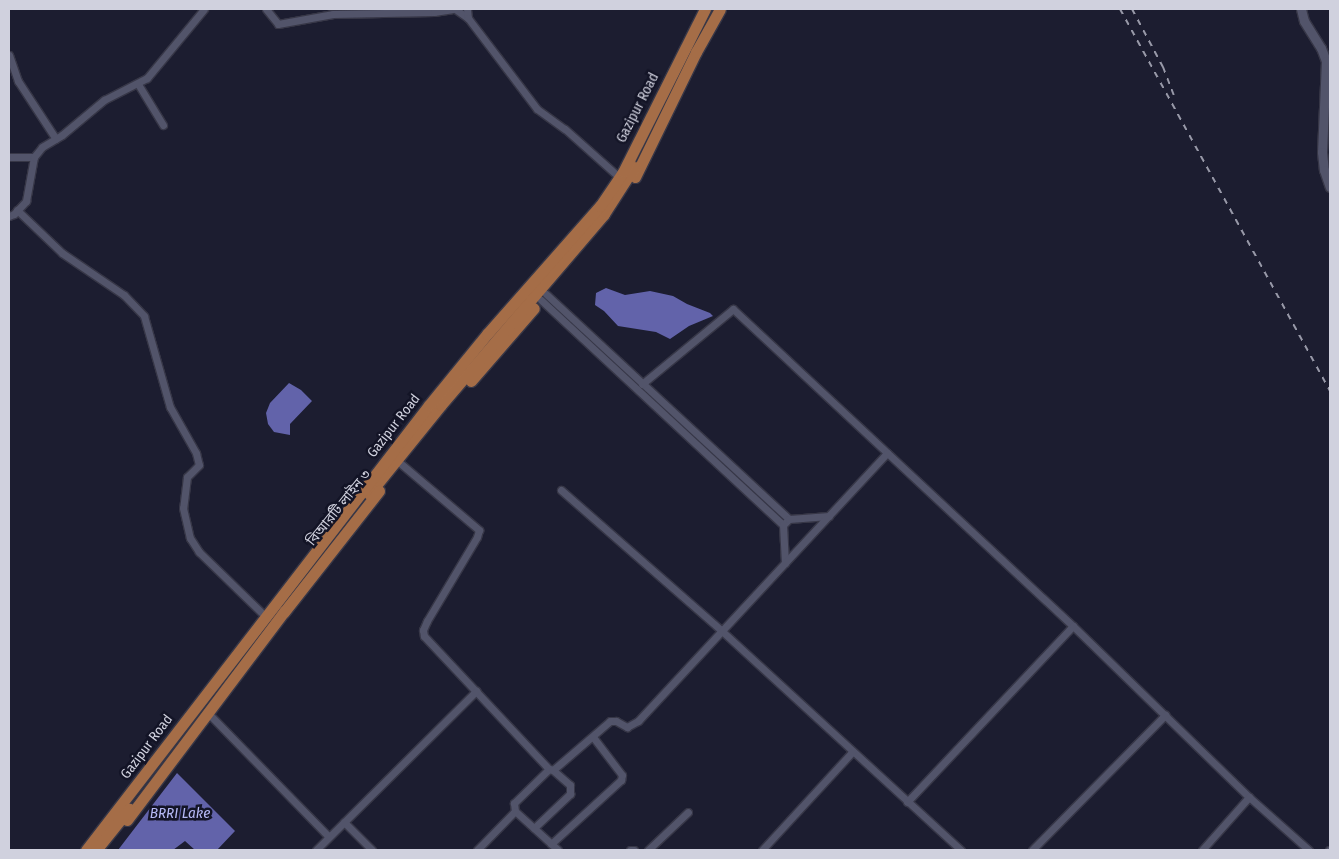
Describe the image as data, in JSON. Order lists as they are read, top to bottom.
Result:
{
  "streets": {
    "main road": ["Gazipur Road", "বিআরটি লাইন ৩"]
  },
  "water": ["BRRI Lake"]
}
